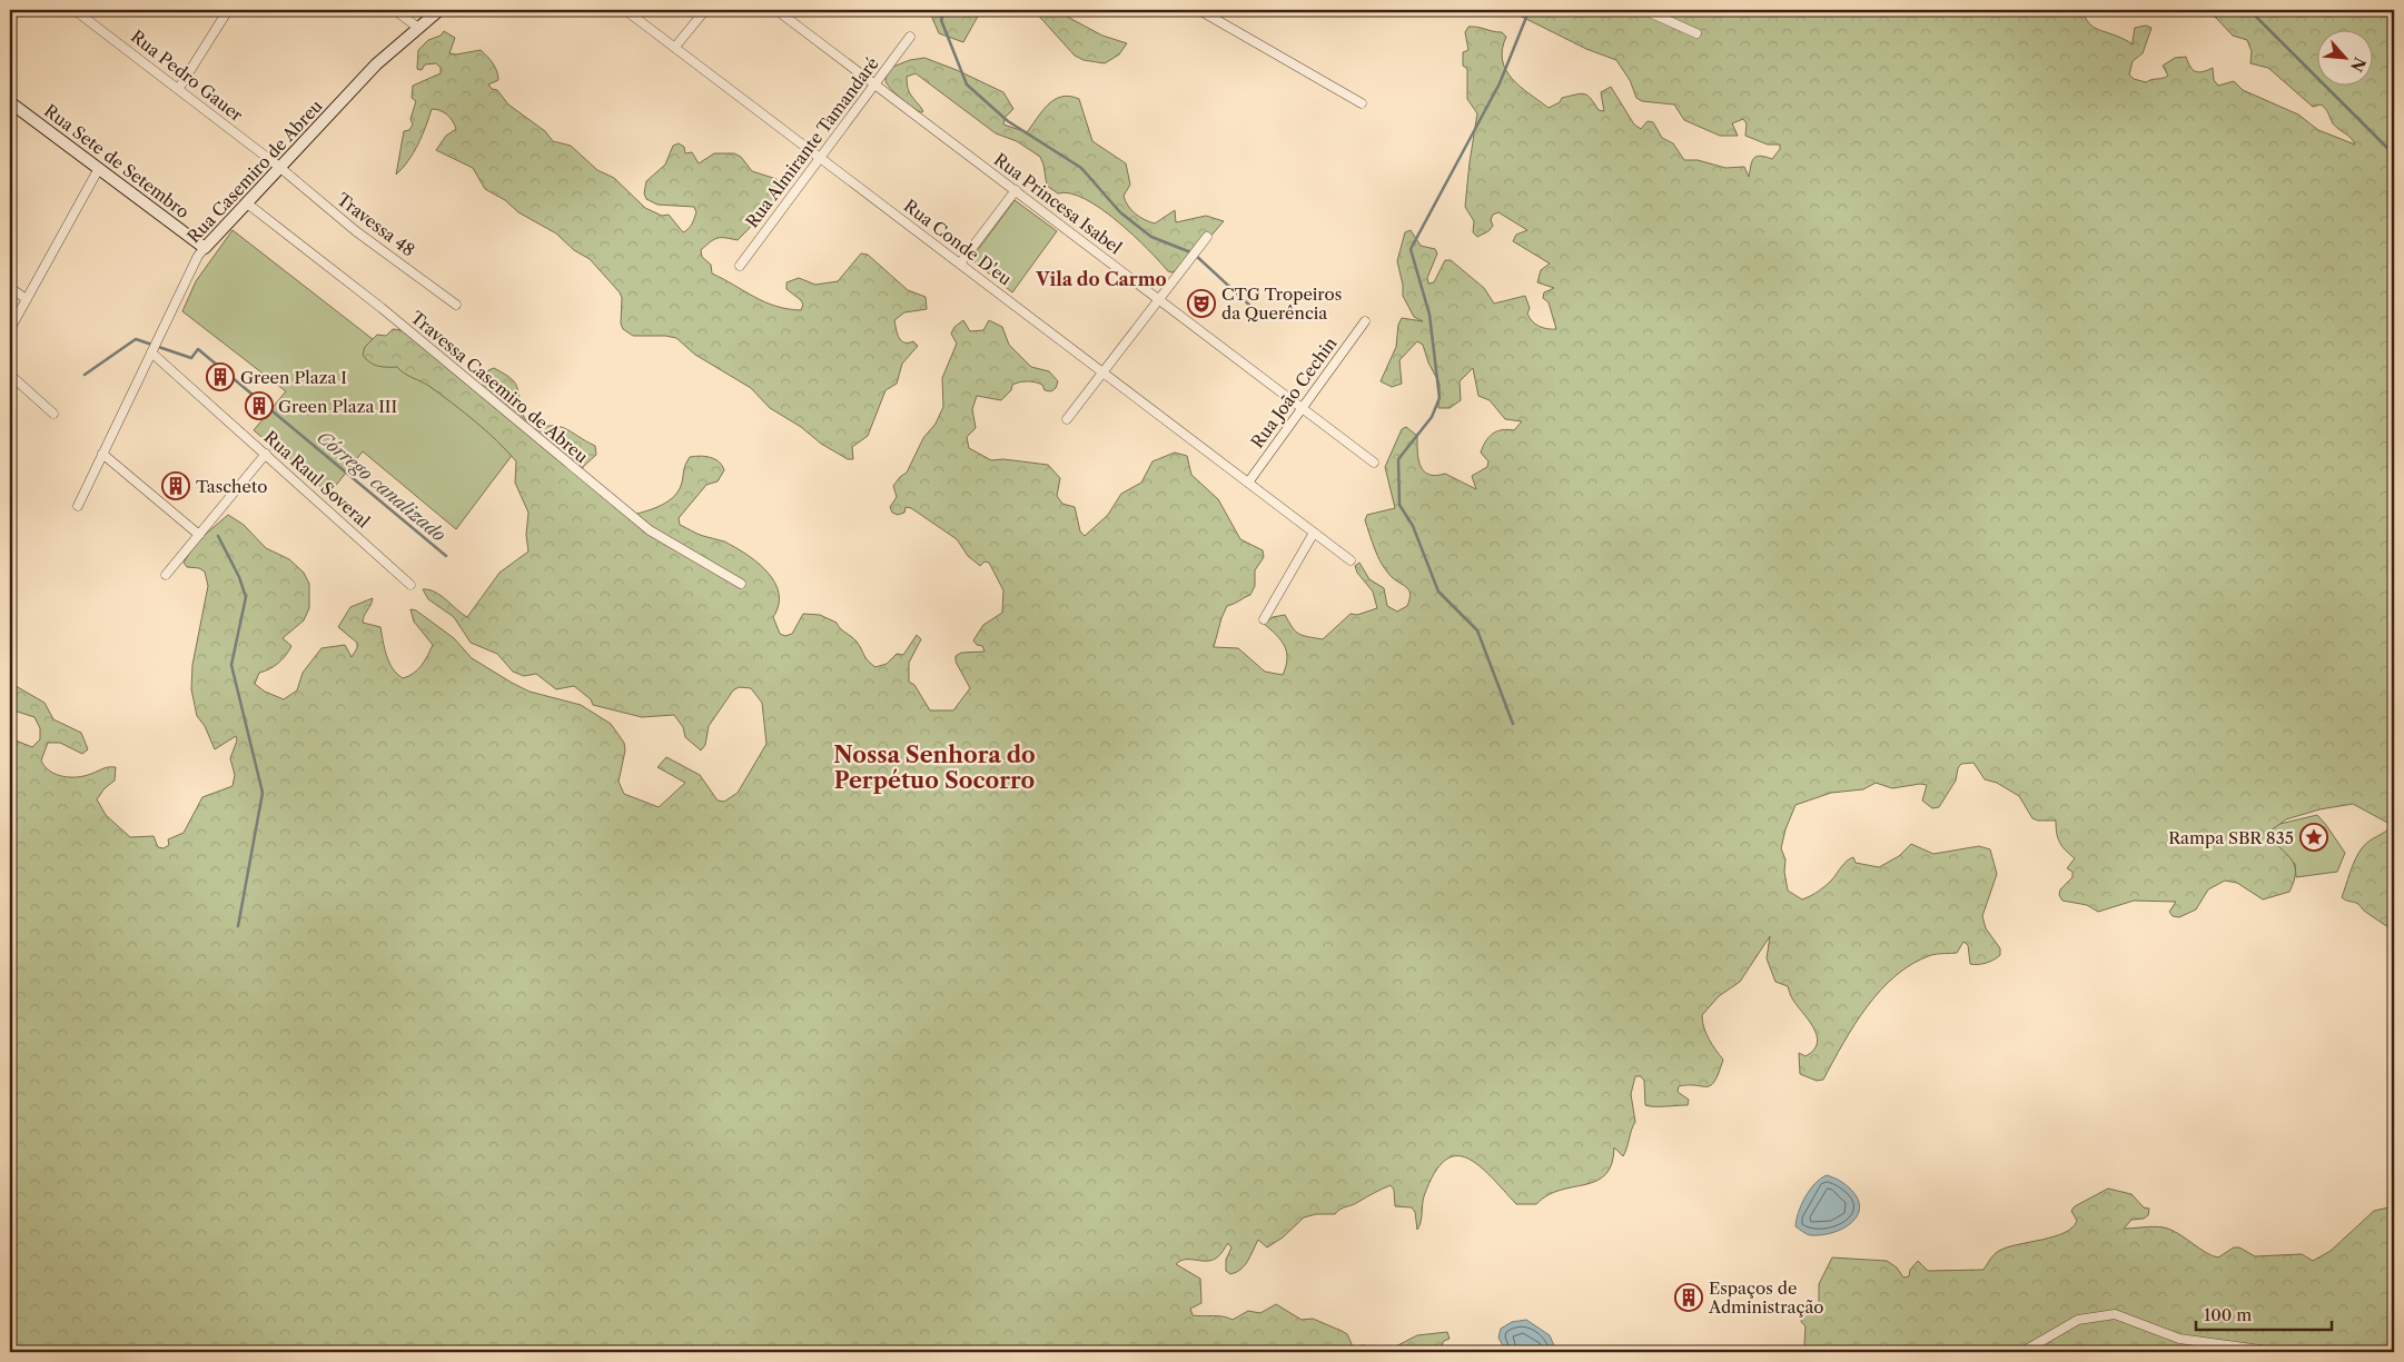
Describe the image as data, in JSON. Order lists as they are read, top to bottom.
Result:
{
  "streets": {
    "street": [
      "Rua Pedro Gauer",
      "Rua Almirante Tamandaré",
      "Rua Sete de Setembro",
      "Rua Casemiro de Abreu",
      "Rua Princesa Isabel",
      "Travessa 48",
      "Rua Conde D'eu",
      "Travessa Casemiro de Abreu",
      "Rua João Cechin",
      "Rua Raul Soveral"
    ]
  },
  "crossings": [
    ["Rua Pedro Gauer", "Rua Casemiro de Abreu"],
    ["Rua Pedro Gauer", "Travessa 48"],
    ["Rua Almirante Tamandaré", "Rua Princesa Isabel"],
    ["Rua Almirante Tamandaré", "Rua Conde D'eu"],
    ["Rua Sete de Setembro", "Rua Casemiro de Abreu"],
    ["Rua Casemiro de Abreu", "Travessa 48"],
    ["Rua Casemiro de Abreu", "Travessa Casemiro de Abreu"],
    ["Rua Casemiro de Abreu", "Rua Raul Soveral"],
    ["Rua Princesa Isabel", "Rua João Cechin"],
    ["Rua Conde D'eu", "Rua João Cechin"]
  ],
  "districts": ["Vila do Carmo", "Nossa Senhora do Perpétuo Socorro"],
  "water": ["Córrego canalizado"],
  "places": {
    "theatre": ["CTG Tropeiros da Querência"],
    "building": [
      "Green Plaza I",
      "Green Plaza III",
      "Tascheto",
      "Espaços de Administração"
    ],
    "place": ["Rampa SBR 835"]
  },
  "scale_bar": "100 m",
  "north": "bottom right"
}
